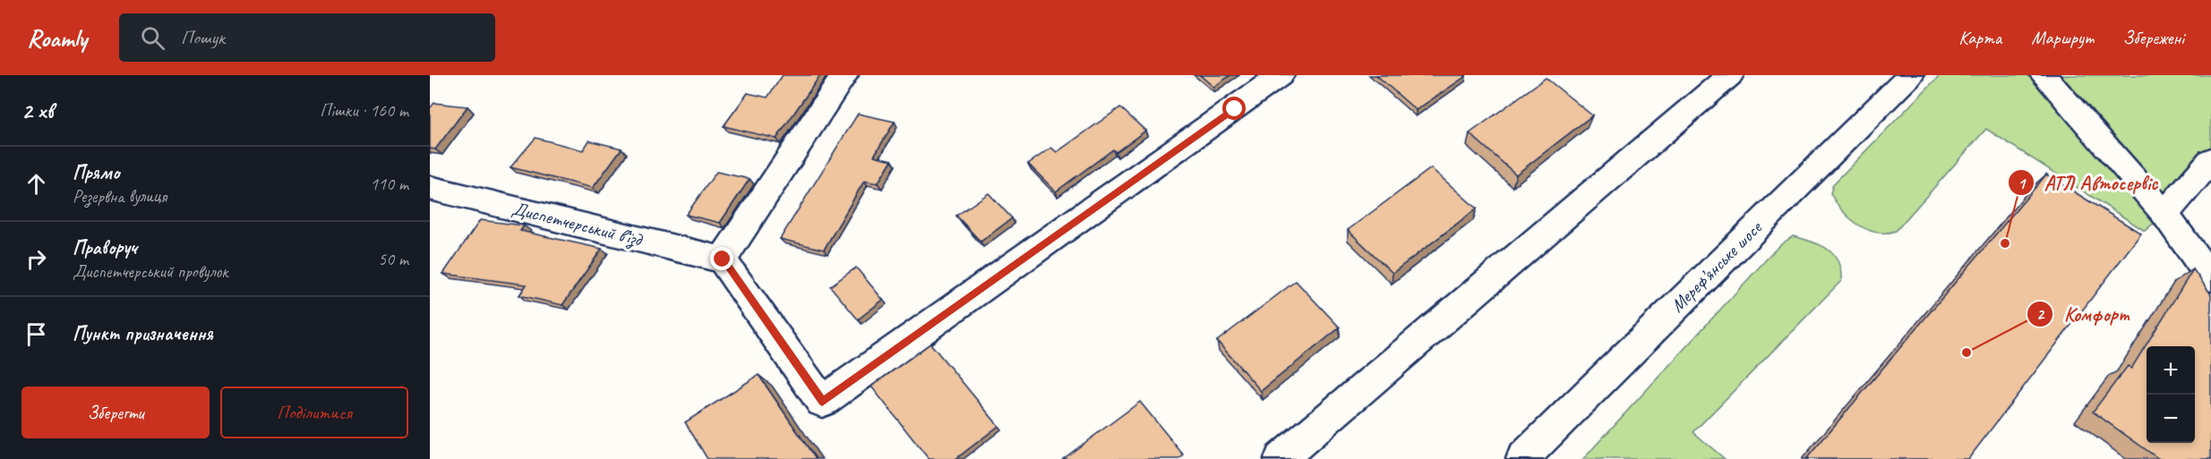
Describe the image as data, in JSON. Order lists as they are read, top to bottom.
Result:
{
  "streets": {
    "main road": ["Диспетчерський в’їзд", "Мереф’янське шосе"]
  },
  "places": ["АТЛ Автосервіс", "Комфорт"],
  "page": {
    "header": "Roamly",
    "search": "Пошук",
    "nav": ["Карта", "Маршрут", "Збережені"],
    "heading": ["2 хв", "Пішки · 160 m"],
    "list": [
      ["Прямо", "Резервна вулиця", "110 m"],
      ["Праворуч", "Диспетчерський провулок", "50 m"],
      "Пункт призначення"
    ],
    "map_buttons": ["+", "−"],
    "buttons": ["Зберегти", "Поділитися"]
  }
}
